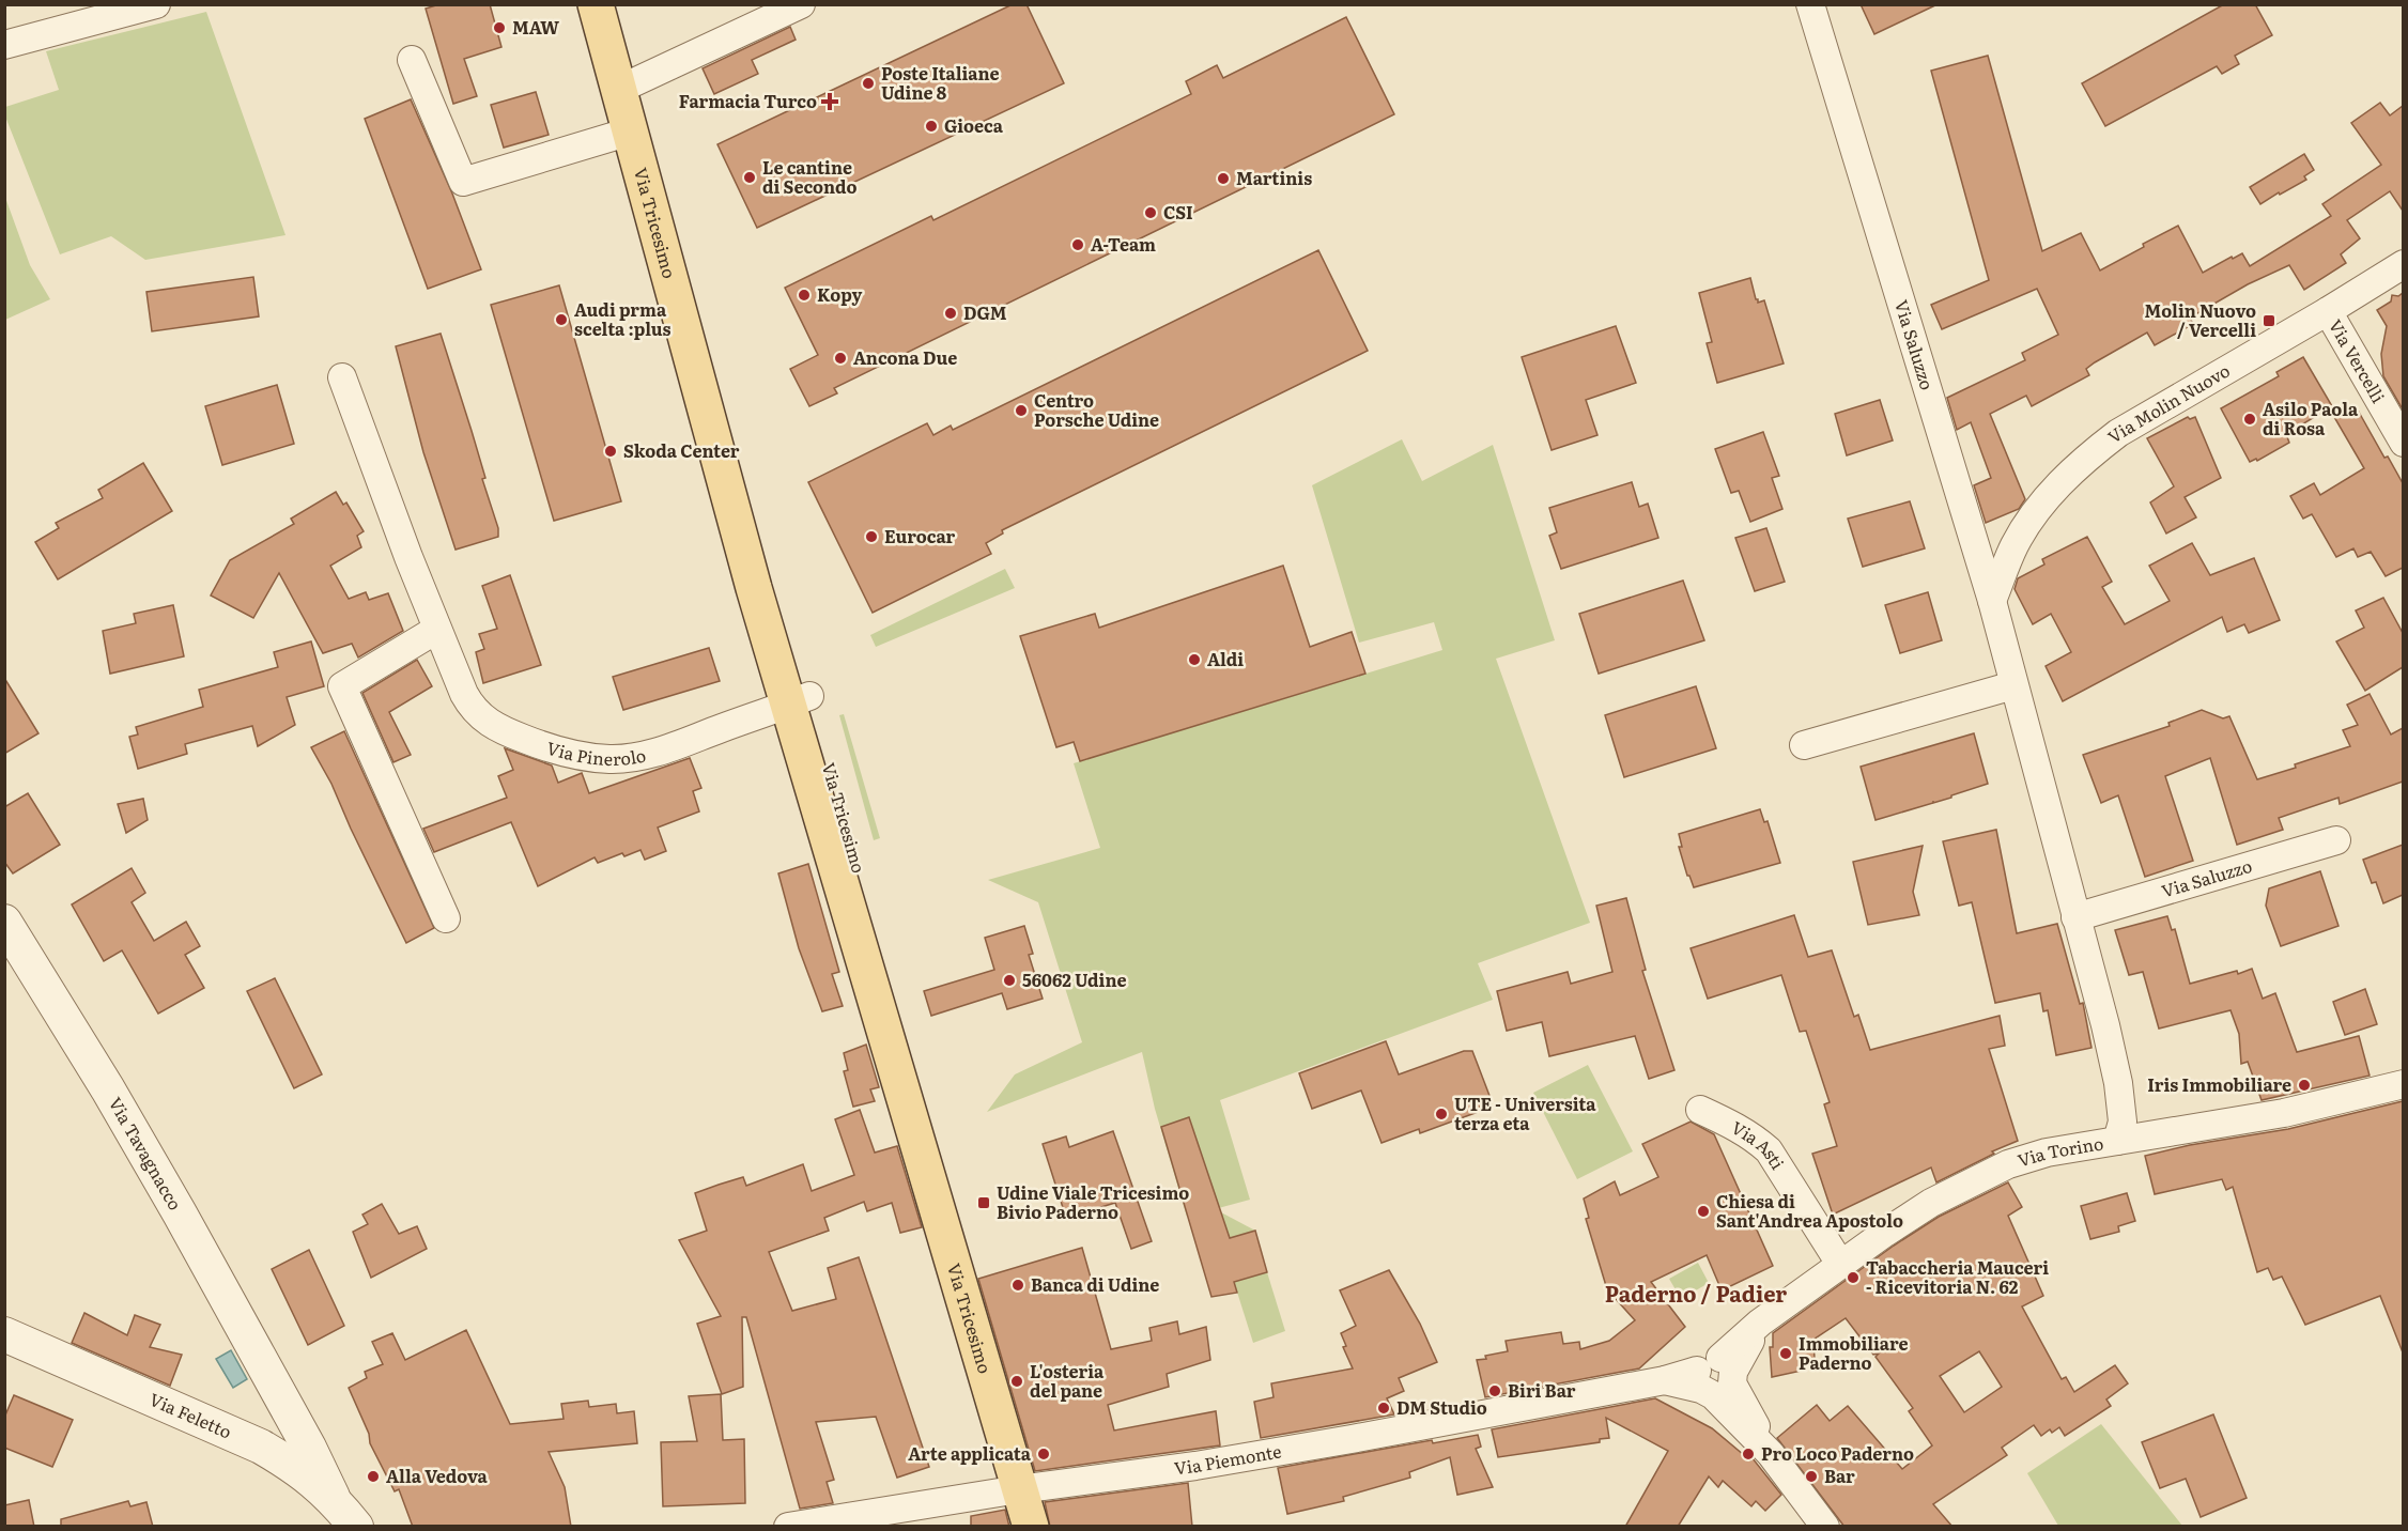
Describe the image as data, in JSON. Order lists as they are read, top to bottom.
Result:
{
  "streets": {
    "main road": ["Via Tricesimo"],
    "street": [
      "Via Saluzzo",
      "Via Vercelli",
      "Via Molin Nuovo",
      "Via Pinerolo",
      "Via Asti",
      "Via Torino",
      "Via Tavagnacco",
      "Via Feletto",
      "Via Piemonte"
    ]
  },
  "crossings": [
    ["Via Tricesimo", "Via Pinerolo"],
    ["Via Tricesimo", "Via Piemonte"],
    ["Via Saluzzo", "Via Molin Nuovo"],
    ["Via Saluzzo", "Via Torino"],
    ["Via Vercelli", "Via Molin Nuovo"],
    ["Via Asti", "Via Torino"],
    ["Via Torino", "Via Piemonte"],
    ["Via Tavagnacco", "Via Feletto"]
  ],
  "districts": ["Paderno / Padier"],
  "places": {
    "other": [
      "MAW",
      "Poste Italiane Udine 8",
      "Gioeca",
      "Le cantine di Secondo",
      "Martinis",
      "CSI",
      "A-Team",
      "Kopy",
      "DGM",
      "Audi prma scelta :plus",
      "Ancona Due",
      "Centro Porsche Udine",
      "Asilo Paola di Rosa",
      "Skoda Center",
      "Eurocar",
      "Aldi",
      "56062 Udine",
      "Iris Immobiliare",
      "UTE - Universita terza eta",
      "Chiesa di Sant'Andrea Apostolo",
      "Tabaccheria Mauceri - Ricevitoria N. 62",
      "Banca di Udine",
      "Immobiliare Paderno",
      "L'osteria del pane",
      "Biri Bar",
      "DM Studio",
      "Arte applicata",
      "Pro Loco Paderno",
      "Alla Vedova",
      "Bar"
    ],
    "health": ["Farmacia Turco"],
    "transit": ["Molin Nuovo / Vercelli", "Udine Viale Tricesimo Bivio Paderno"]
  }
}
